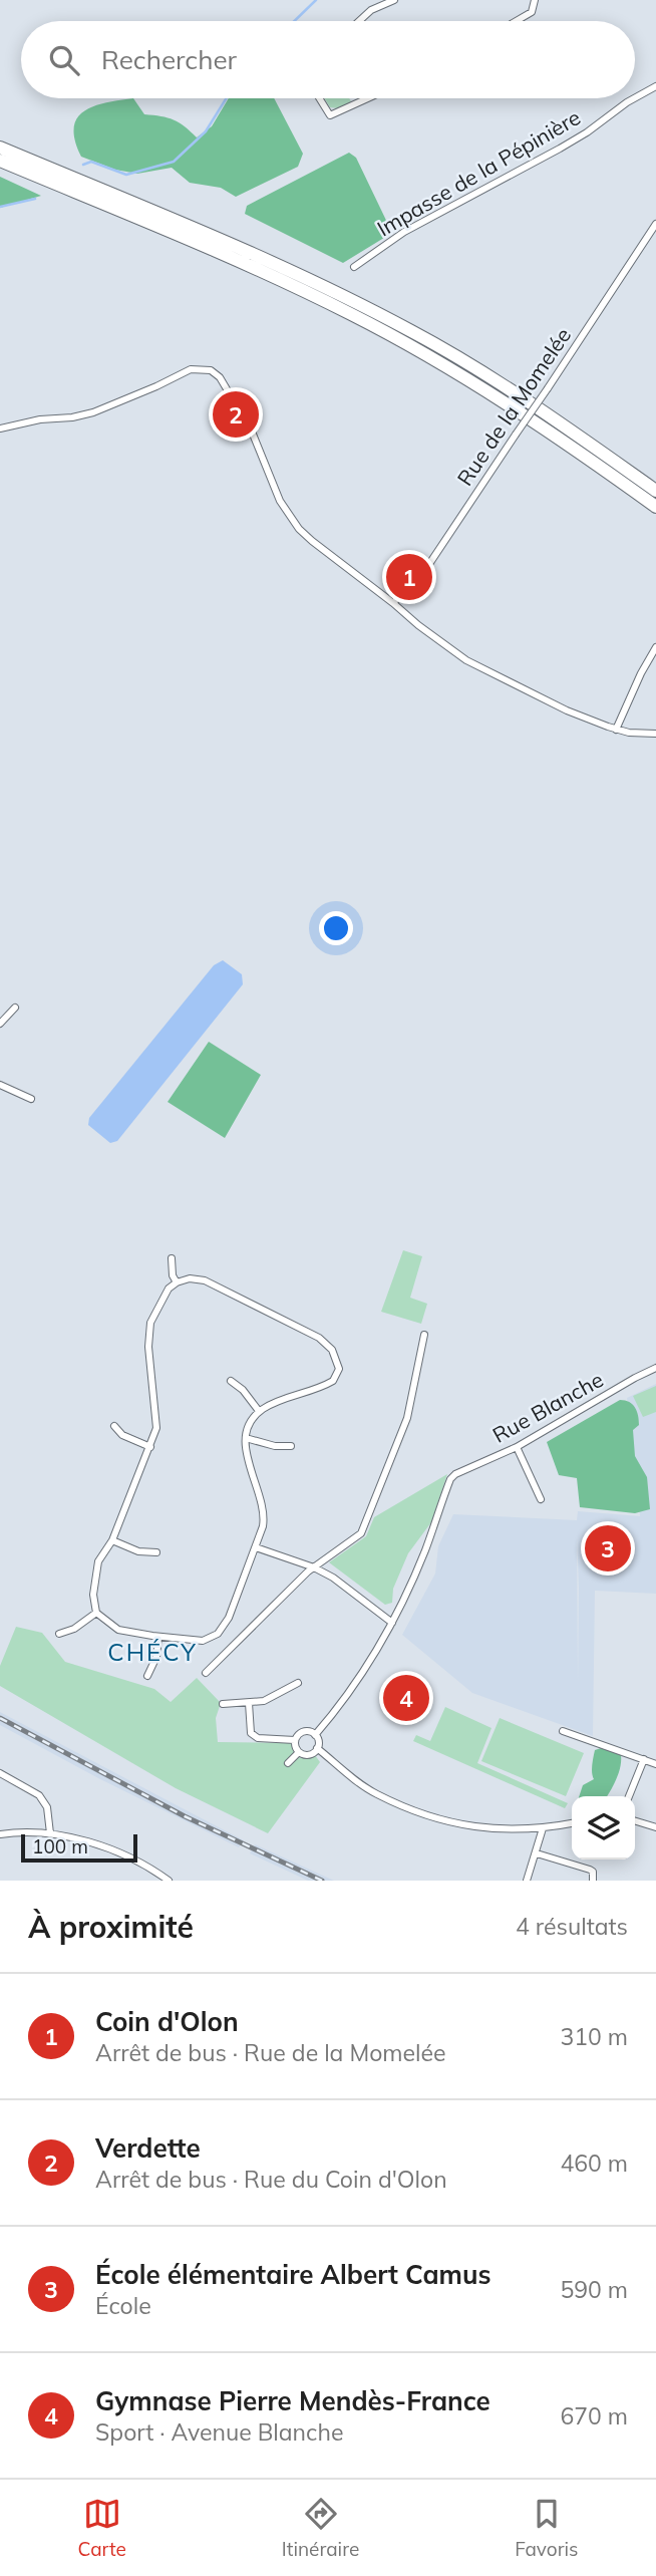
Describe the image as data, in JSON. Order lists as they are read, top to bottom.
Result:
{
  "streets": {
    "street": ["Impasse de la Pépinière", "Rue de la Momelée", "Rue Blanche"]
  },
  "districts": ["CHÉCY"],
  "scale_bar": "100 m",
  "page": {
    "search": "Rechercher",
    "pins": [
      "2",
      "1",
      "3",
      "4"
    ],
    "scale": "100 m",
    "heading": ["À proximité", "4 résultats"],
    "list": [
      {
        "mark": "1",
        "name": "Coin d'Olon",
        "note": "Arrêt de bus · Rue de la Momelée",
        "value": "310 m"
      },
      {
        "mark": "2",
        "name": "Verdette",
        "note": "Arrêt de bus · Rue du Coin d'Olon",
        "value": "460 m"
      },
      {
        "mark": "3",
        "name": "École élémentaire Albert Camus",
        "note": "École",
        "value": "590 m"
      },
      {
        "mark": "4",
        "name": "Gymnase Pierre Mendès-France",
        "note": "Sport · Avenue Blanche",
        "value": "670 m"
      }
    ],
    "nav": ["Carte", "Itinéraire", "Favoris"]
  }
}
